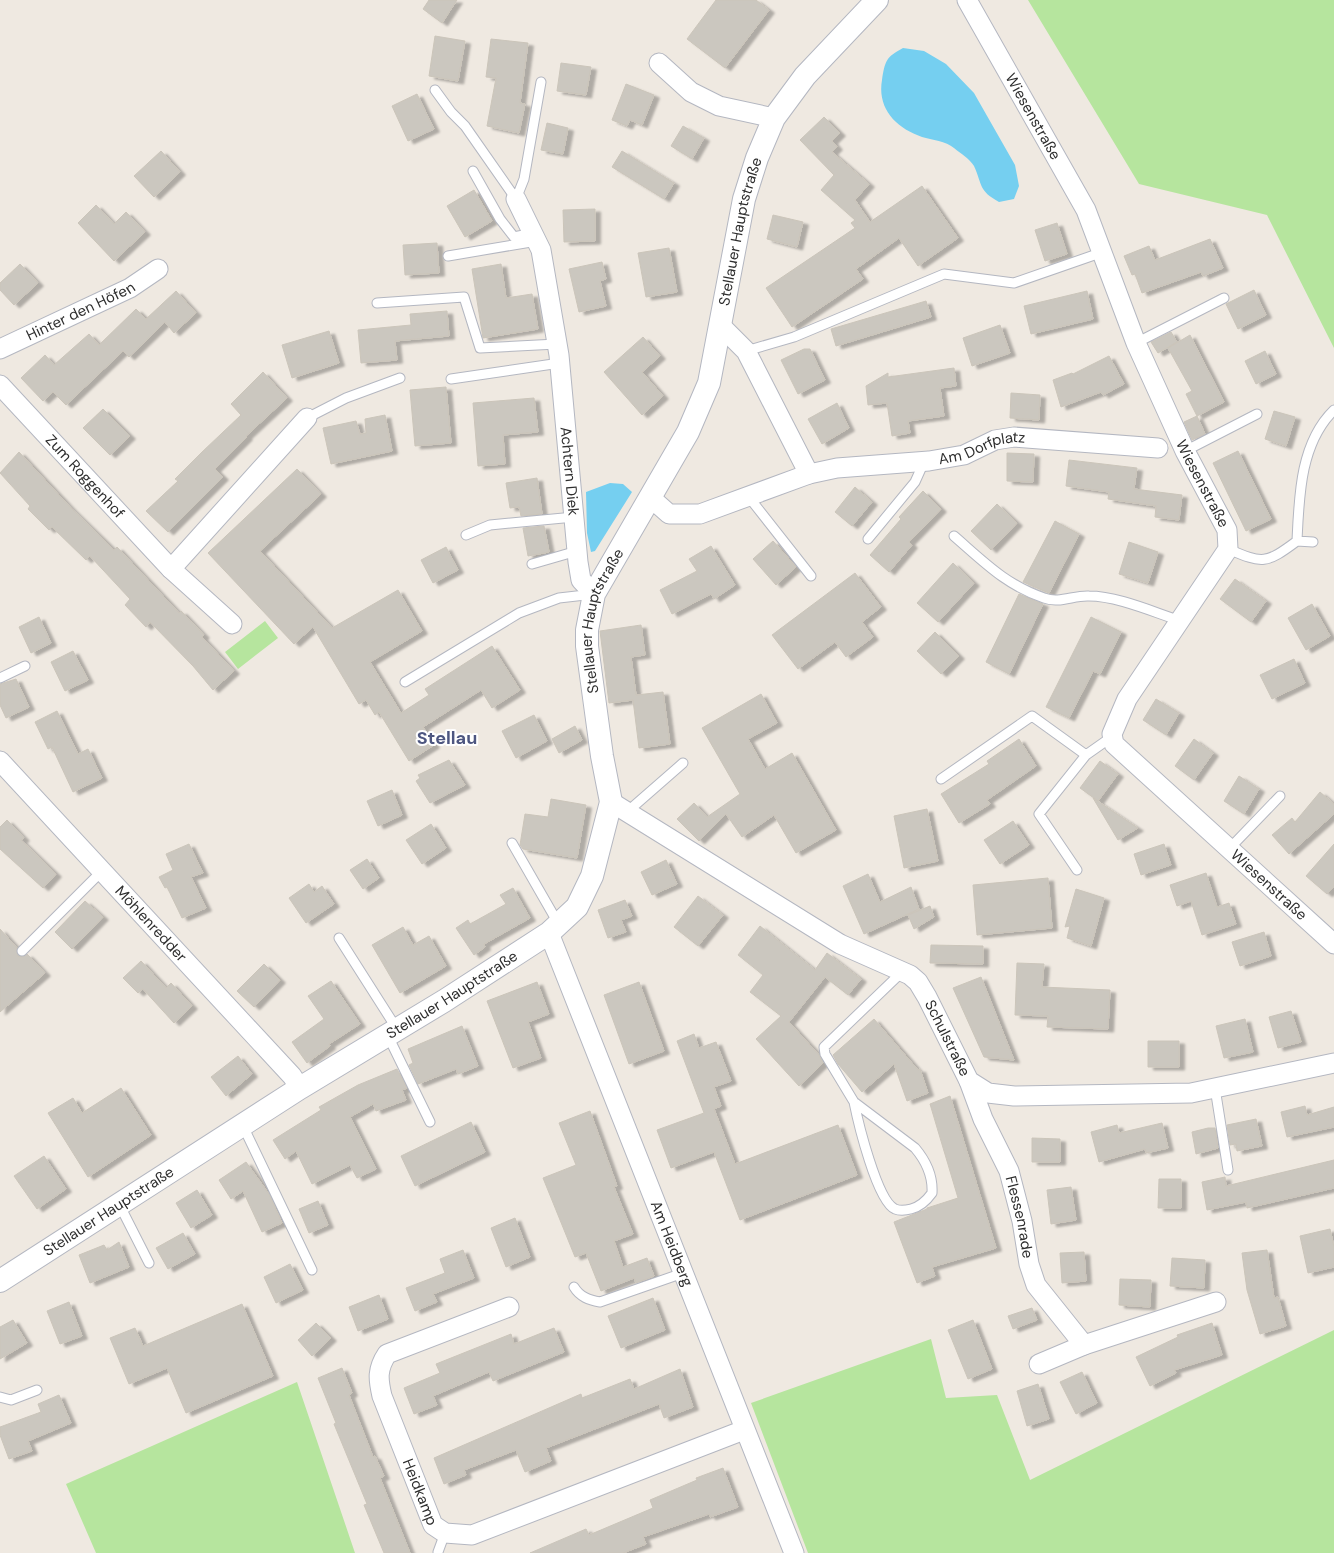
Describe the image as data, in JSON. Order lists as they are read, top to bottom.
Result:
{
  "streets": {
    "street": [
      "Wiesenstraße",
      "Stellauer Hauptstraße",
      "Hinter den Höfen",
      "Am Dorfplatz",
      "Achtern Diek",
      "Zum Roggenhof",
      "Möhlenredder",
      "Schulstraße",
      "Flessenrade",
      "Am Heidberg",
      "Heidkamp"
    ]
  },
  "crossings": [
    ["Stellauer Hauptstraße", "Am Dorfplatz"],
    ["Stellauer Hauptstraße", "Achtern Diek"],
    ["Stellauer Hauptstraße", "Möhlenredder"],
    ["Stellauer Hauptstraße", "Schulstraße"],
    ["Stellauer Hauptstraße", "Am Heidberg"],
    ["Schulstraße", "Flessenrade"],
    ["Am Heidberg", "Heidkamp"]
  ],
  "districts": ["Stellau"]
}
